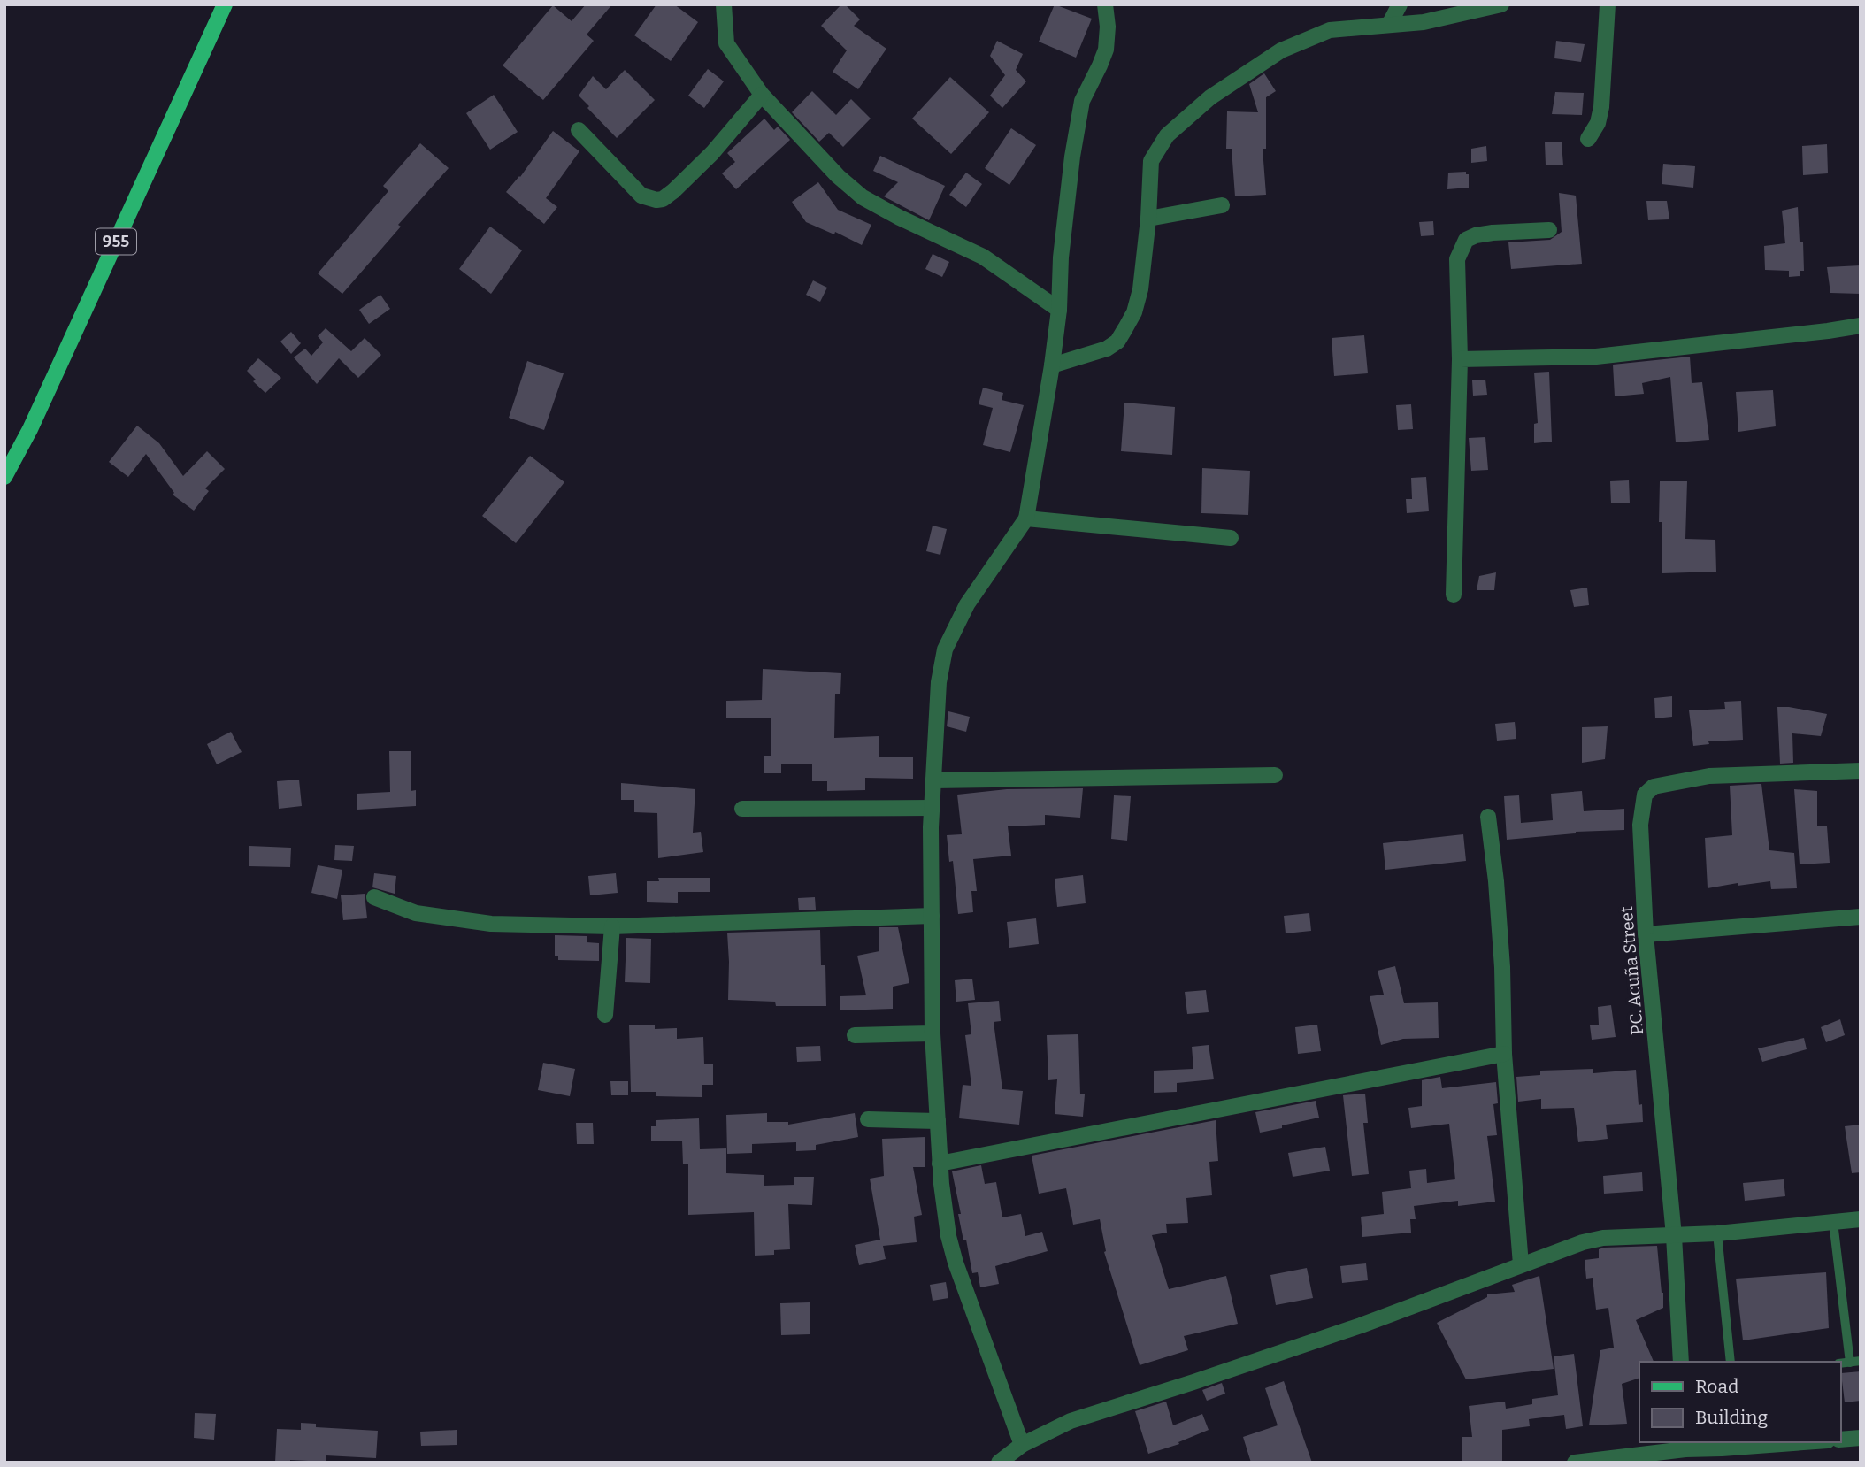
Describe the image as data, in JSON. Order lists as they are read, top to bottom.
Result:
{
  "streets": {
    "main road": ["955"],
    "street": ["P.C. Acuña Street"]
  },
  "legend": ["Road", "Building"]
}
